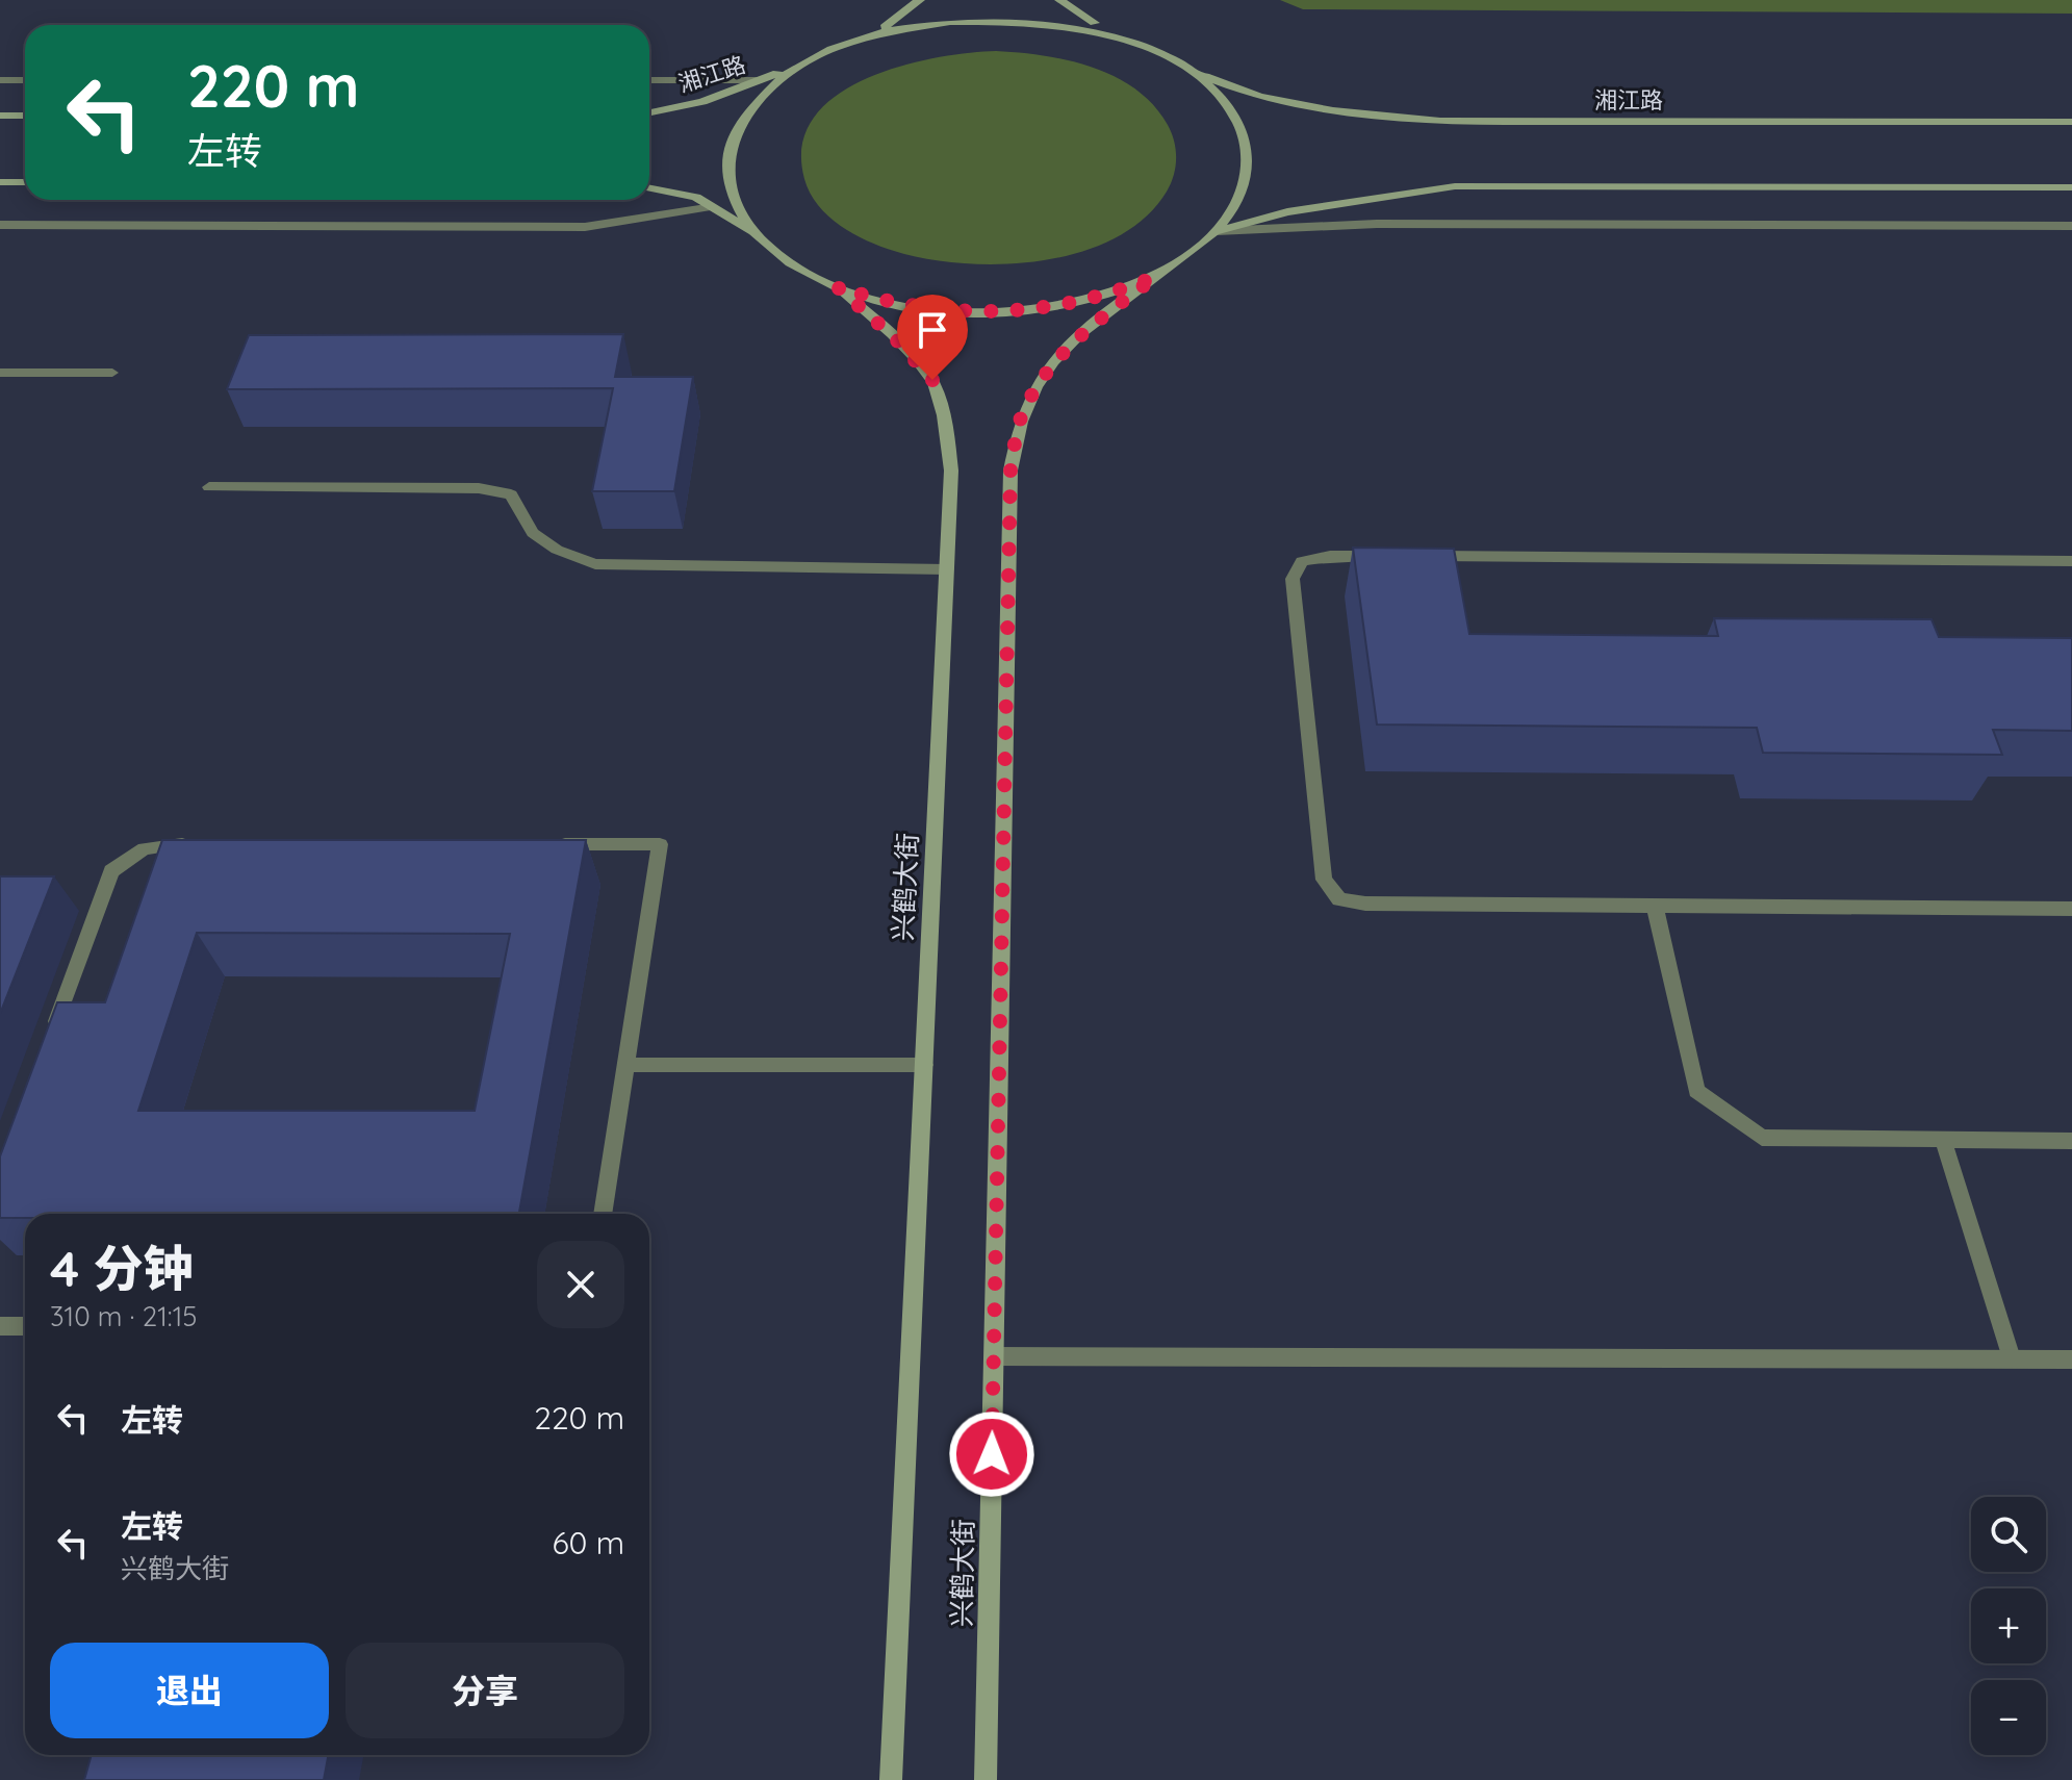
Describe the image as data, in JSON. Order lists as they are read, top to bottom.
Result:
{
  "streets": {
    "main road": ["湘江路", "兴鹤大街"]
  },
  "page": {
    "turn": ["220 m", "左转"],
    "heading": ["4 分钟", "310 m · 21:15"],
    "list": [
      {
        "name": "左转",
        "value": "220 m"
      },
      {
        "name": "左转",
        "note": "兴鹤大街",
        "value": "60 m"
      }
    ],
    "map_buttons": ["+", "−"],
    "buttons": ["退出", "分享"]
  }
}
